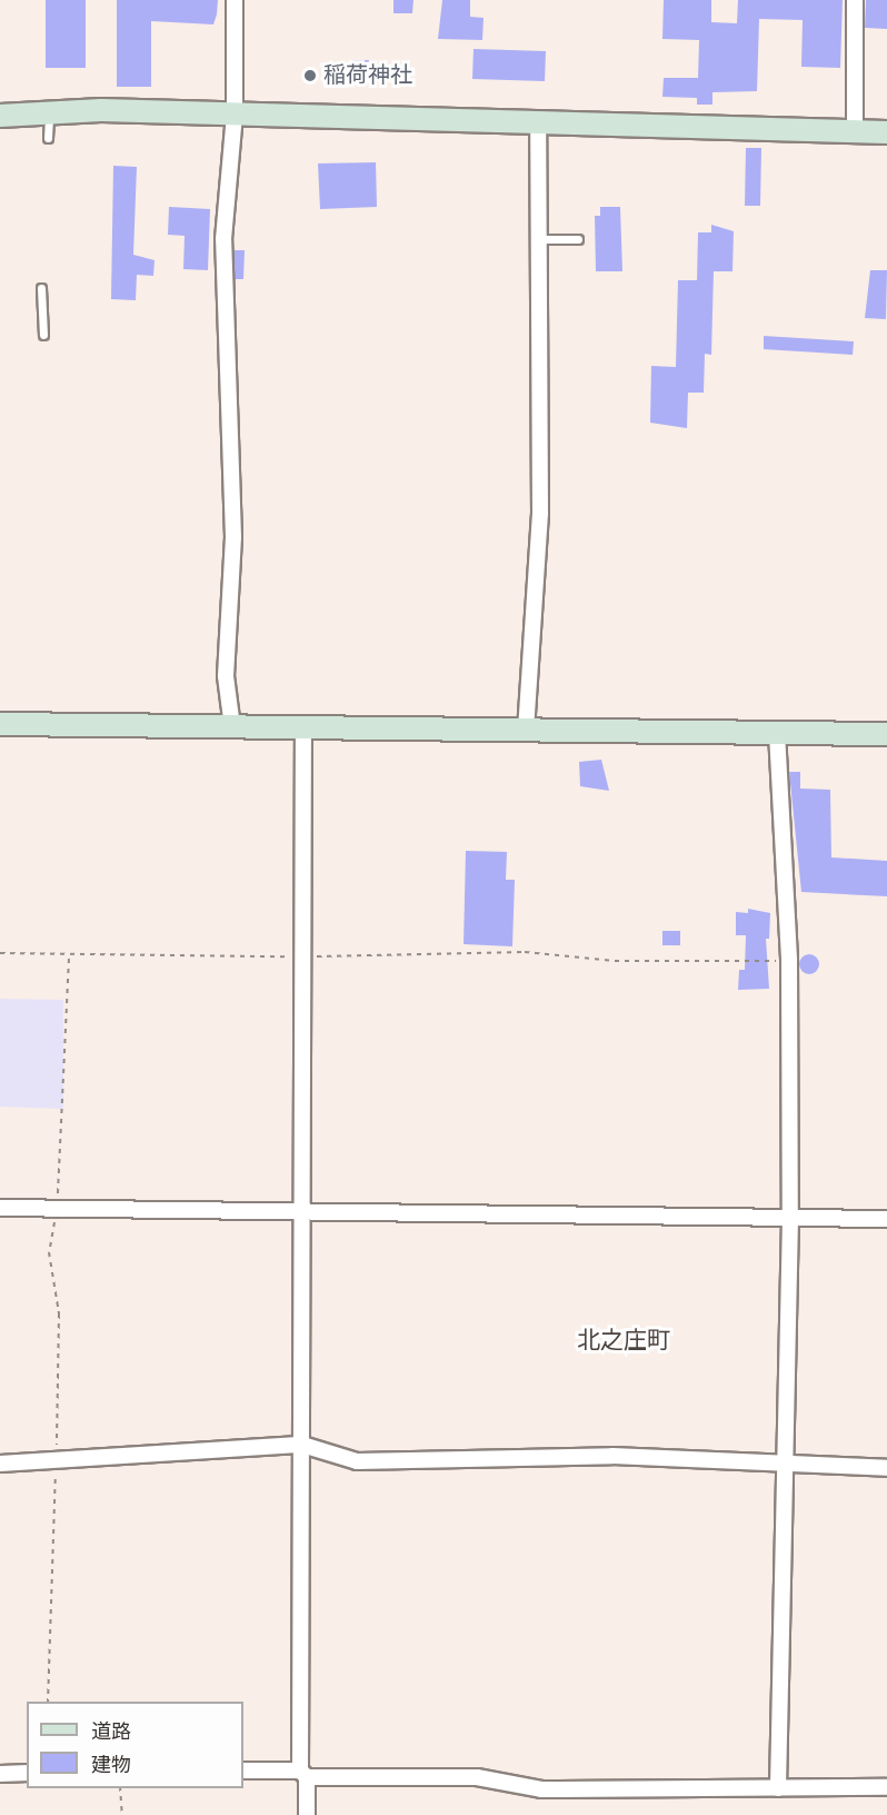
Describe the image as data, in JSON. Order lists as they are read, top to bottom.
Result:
{
  "districts": ["北之庄町"],
  "places": ["稲荷神社"],
  "legend": ["道路", "建物"]
}
